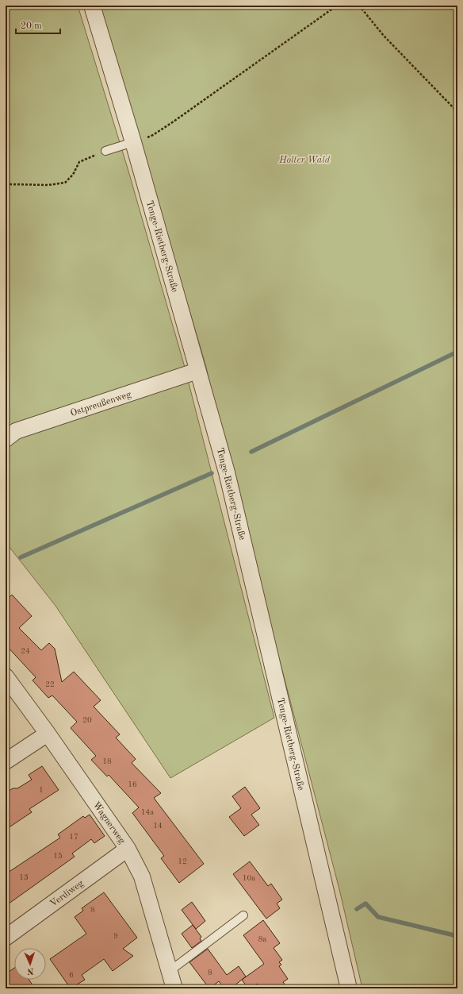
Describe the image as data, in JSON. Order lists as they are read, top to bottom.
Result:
{
  "streets": {
    "street": [
      "Tenge-Rietberg-Straße",
      "Ostpreußenweg",
      "Wagnerweg",
      "Verdiweg"
    ]
  },
  "crossings": [
    ["Tenge-Rietberg-Straße", "Ostpreußenweg"],
    ["Wagnerweg", "Verdiweg"]
  ],
  "parks": ["Holter Wald"],
  "house_numbers": [
    "24",
    "22",
    "20",
    "18",
    "16",
    "1",
    "14a",
    "14",
    "17",
    "15",
    "12",
    "13",
    "10a",
    "8",
    "9",
    "8a",
    "8",
    "6"
  ],
  "scale_bar": "20 m",
  "north": "bottom"
}
